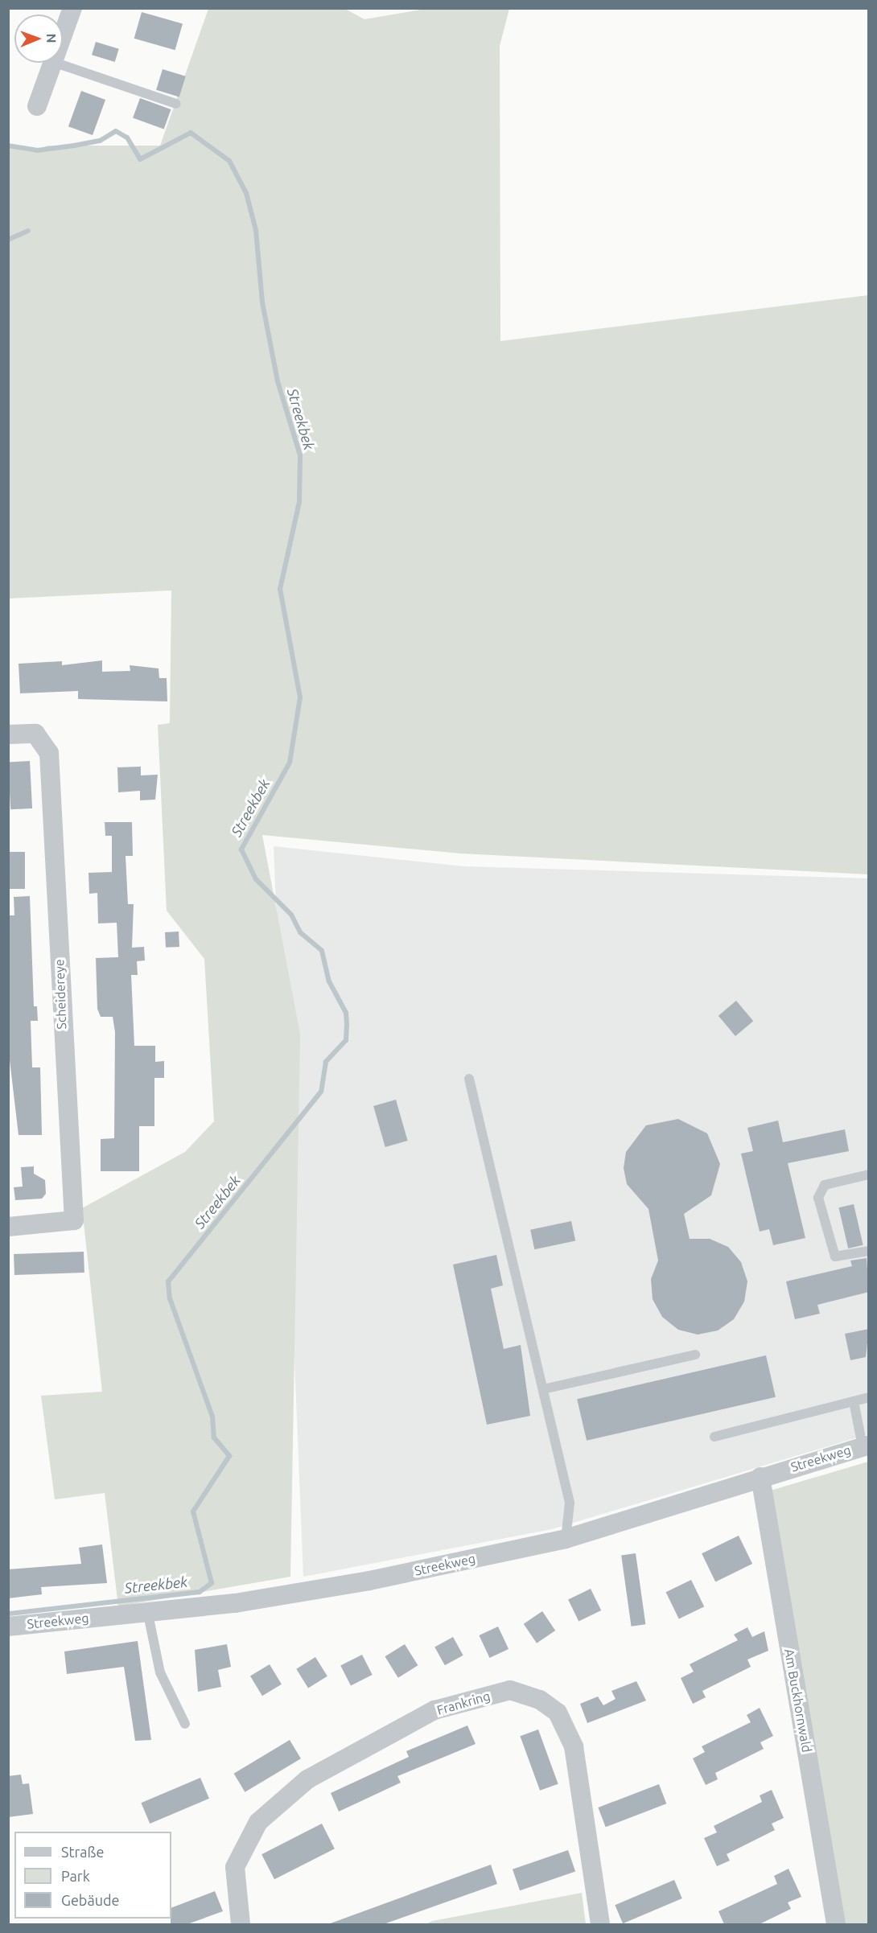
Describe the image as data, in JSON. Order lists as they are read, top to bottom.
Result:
{
  "streets": {
    "street": [
      "Scheidereye",
      "Streekweg",
      "Am Buckhornwald",
      "Frankring"
    ]
  },
  "crossings": [
    ["Streekweg", "Am Buckhornwald"]
  ],
  "water": ["Streekbek"],
  "legend": ["Straße", "Park", "Gebäude"],
  "north": "right"
}
